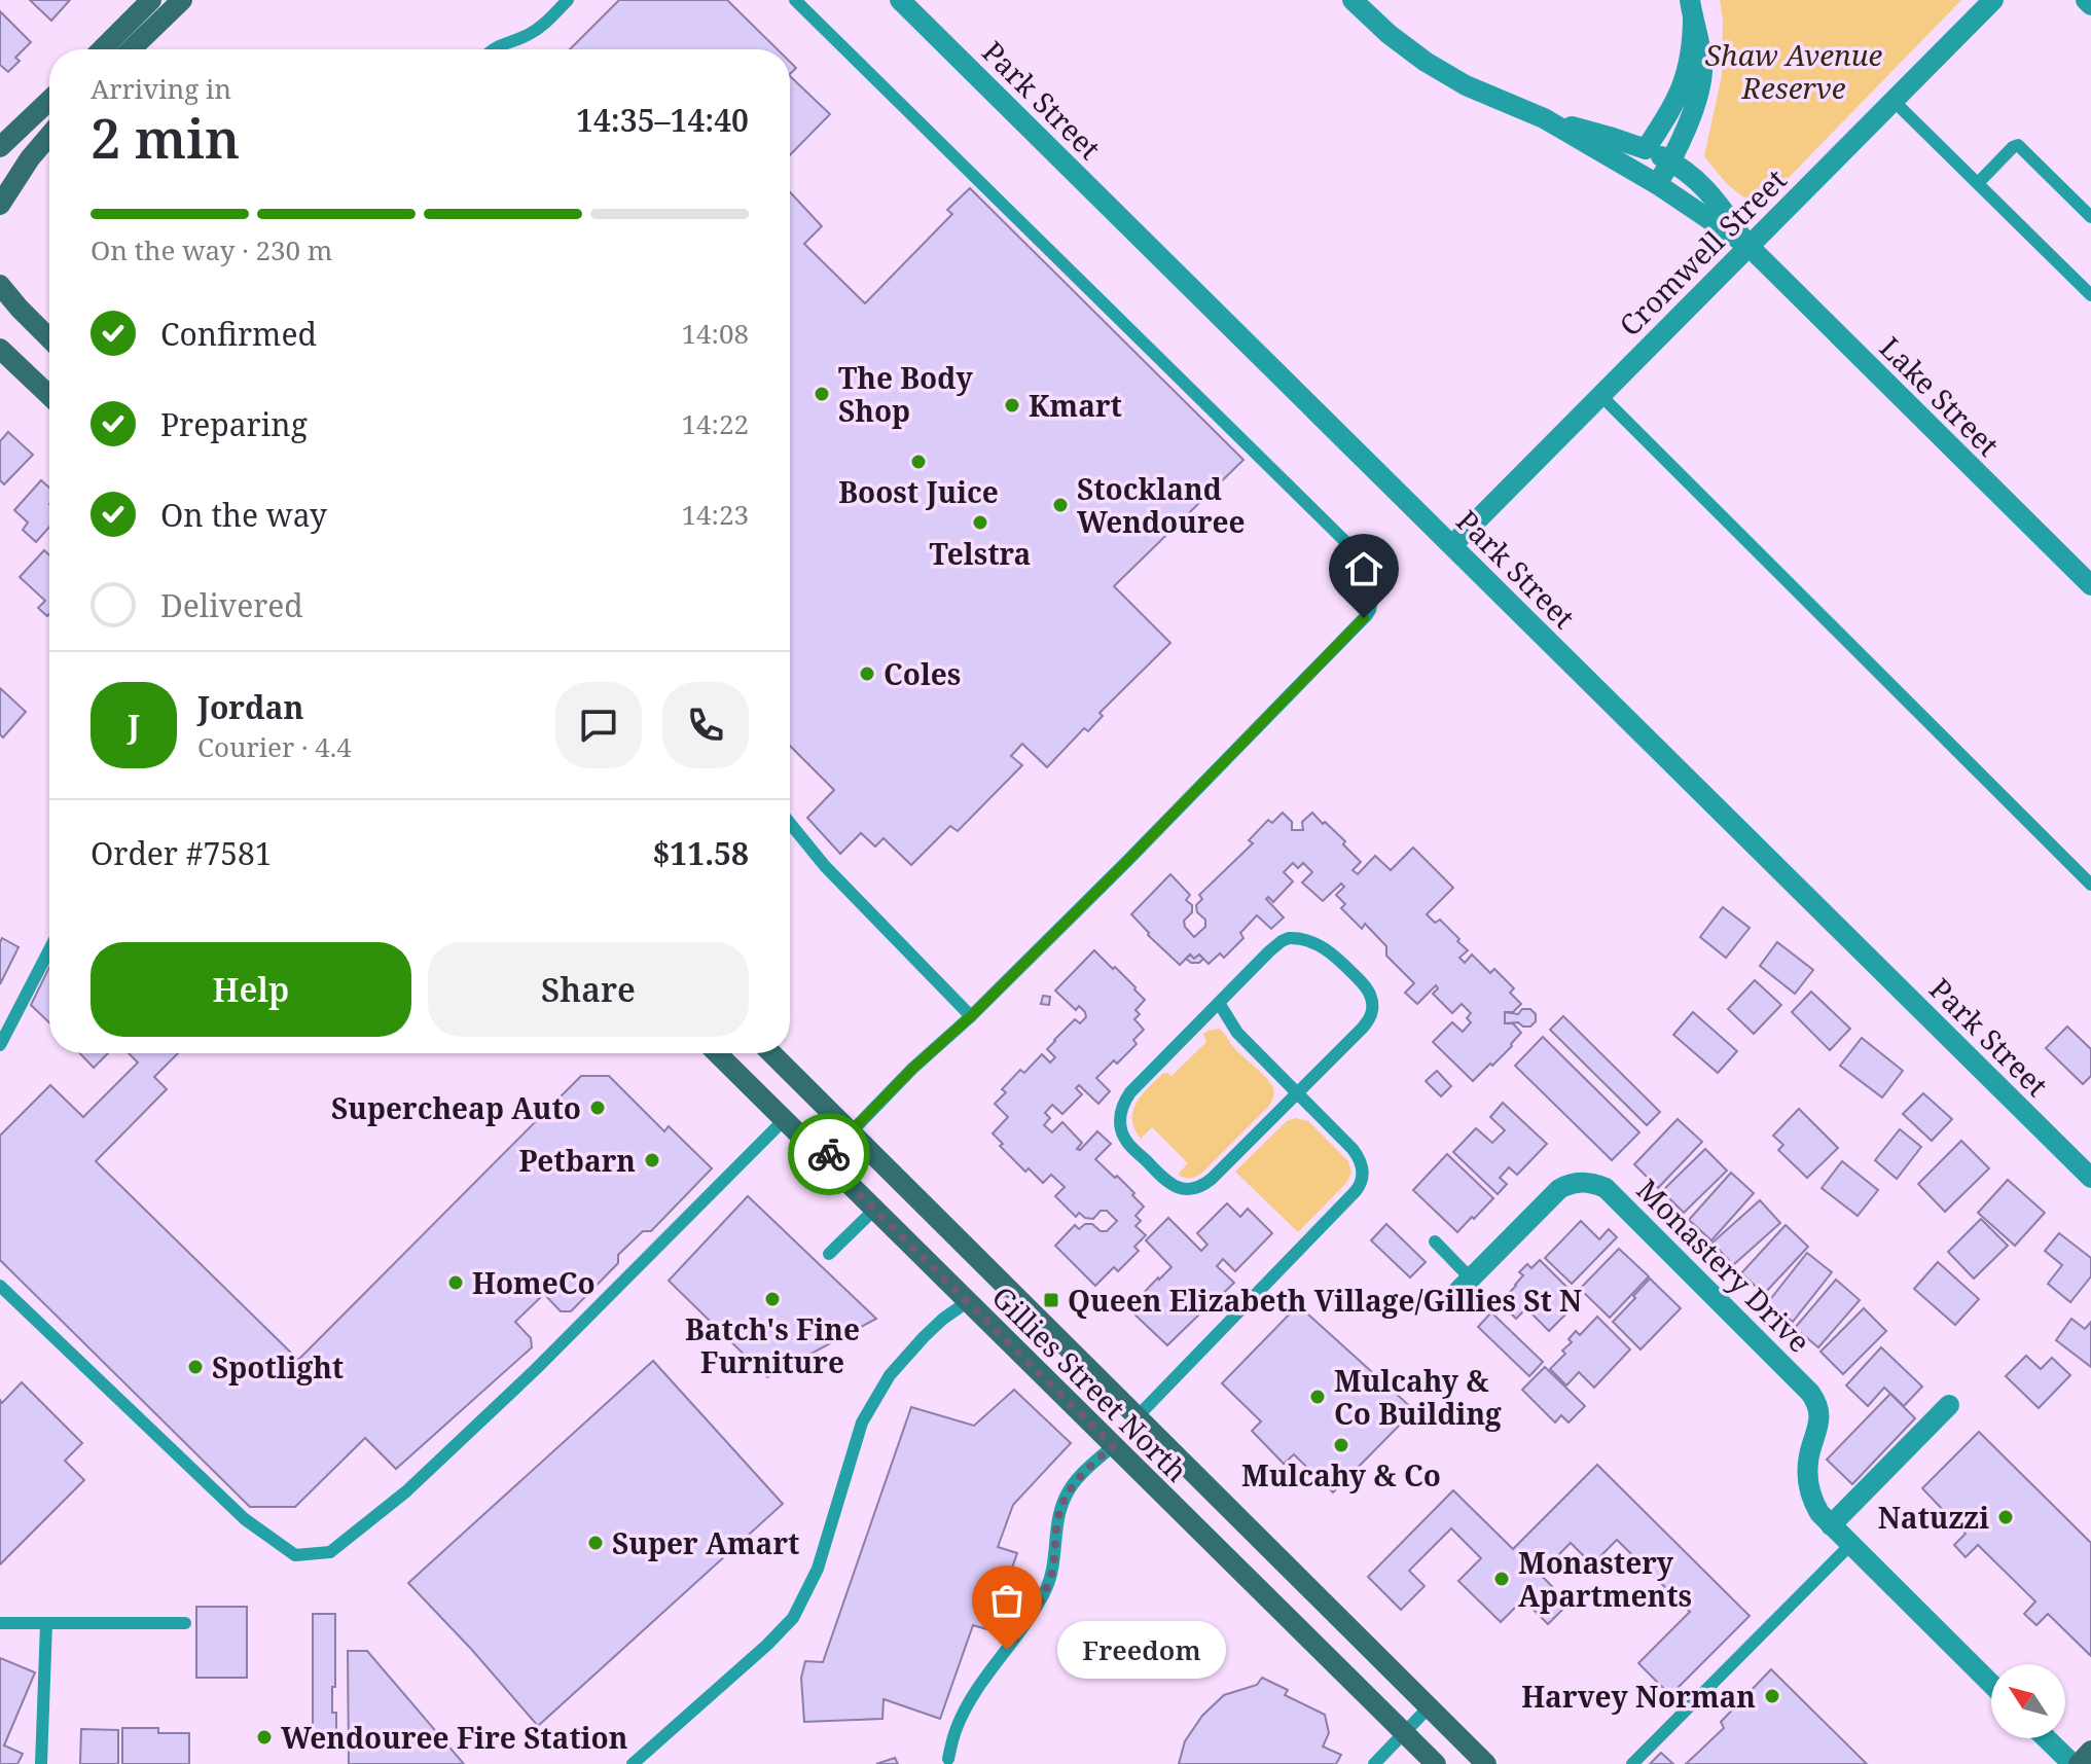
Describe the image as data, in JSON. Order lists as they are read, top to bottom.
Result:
{
  "streets": {
    "main road": ["Gillies Street North"],
    "street": [
      "Park Street",
      "Cromwell Street",
      "Lake Street",
      "Monastery Drive"
    ]
  },
  "crossings": [
    ["Park Street", "Cromwell Street"],
    ["Cromwell Street", "Lake Street"]
  ],
  "parks": ["Shaw Avenue Reserve"],
  "places": {
    "other": [
      "The Body Shop",
      "Kmart",
      "Boost Juice",
      "Stockland Wendouree",
      "Telstra",
      "Coles",
      "Supercheap Auto",
      "Petbarn",
      "HomeCo",
      "Batch's Fine Furniture",
      "Spotlight",
      "Mulcahy & Co Building",
      "Mulcahy & Co",
      "Natuzzi",
      "Super Amart",
      "Monastery Apartments",
      "Freedom",
      "Harvey Norman",
      "Wendouree Fire Station"
    ],
    "transit": ["Queen Elizabeth Village/Gillies St N"]
  },
  "north": "top left",
  "page": {
    "heading": ["2 min", "Arriving in", "14:35–14:40"],
    "panel": [
      "Jordan",
      "Courier · 4.4",
      "Order #7581",
      "$11.58"
    ],
    "bar": "On the way · 230 m",
    "list": [
      ["Confirmed", "14:08"],
      ["Preparing", "14:22"],
      ["On the way", "14:23"],
      "Delivered"
    ],
    "round": "J",
    "buttons": ["Help", "Share"],
    "bubble": "Freedom"
  }
}
